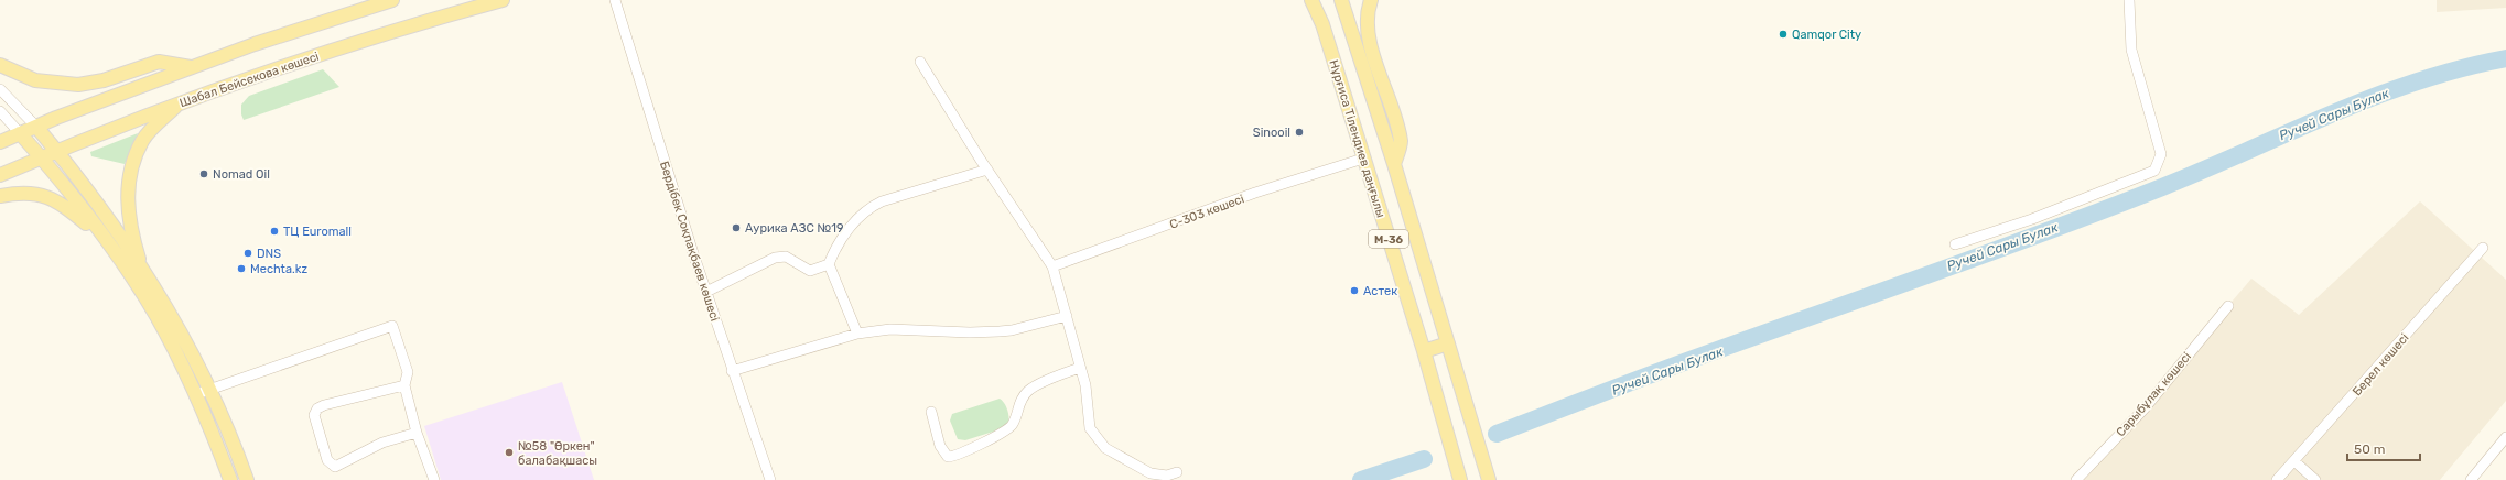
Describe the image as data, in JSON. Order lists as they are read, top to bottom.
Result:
{
  "streets": {
    "main road": ["Шабал Бейсекова көшесі", "Нұрғиса Тілендиев даңғылы", "M-36"],
    "street": [
      "С-303 көшесі",
      "Бердібек Соқпақбаев көшесі",
      "Берел көшесі",
      "Сарыбұлақ көшесі"
    ]
  },
  "crossings": [
    ["Нұрғиса Тілендиев даңғылы", "С-303 көшесі"]
  ],
  "water": ["Ручей Сары Булак"],
  "places": [
    "Qamqor City",
    "Sinooil",
    "Nomad Oil",
    "Аурика АЗС №19",
    "ТЦ Euromall",
    "DNS",
    "Mechta.kz",
    "Астек",
    "№58 \"Өркен\" балабақшасы"
  ],
  "scale_bar": "50 m"
}
